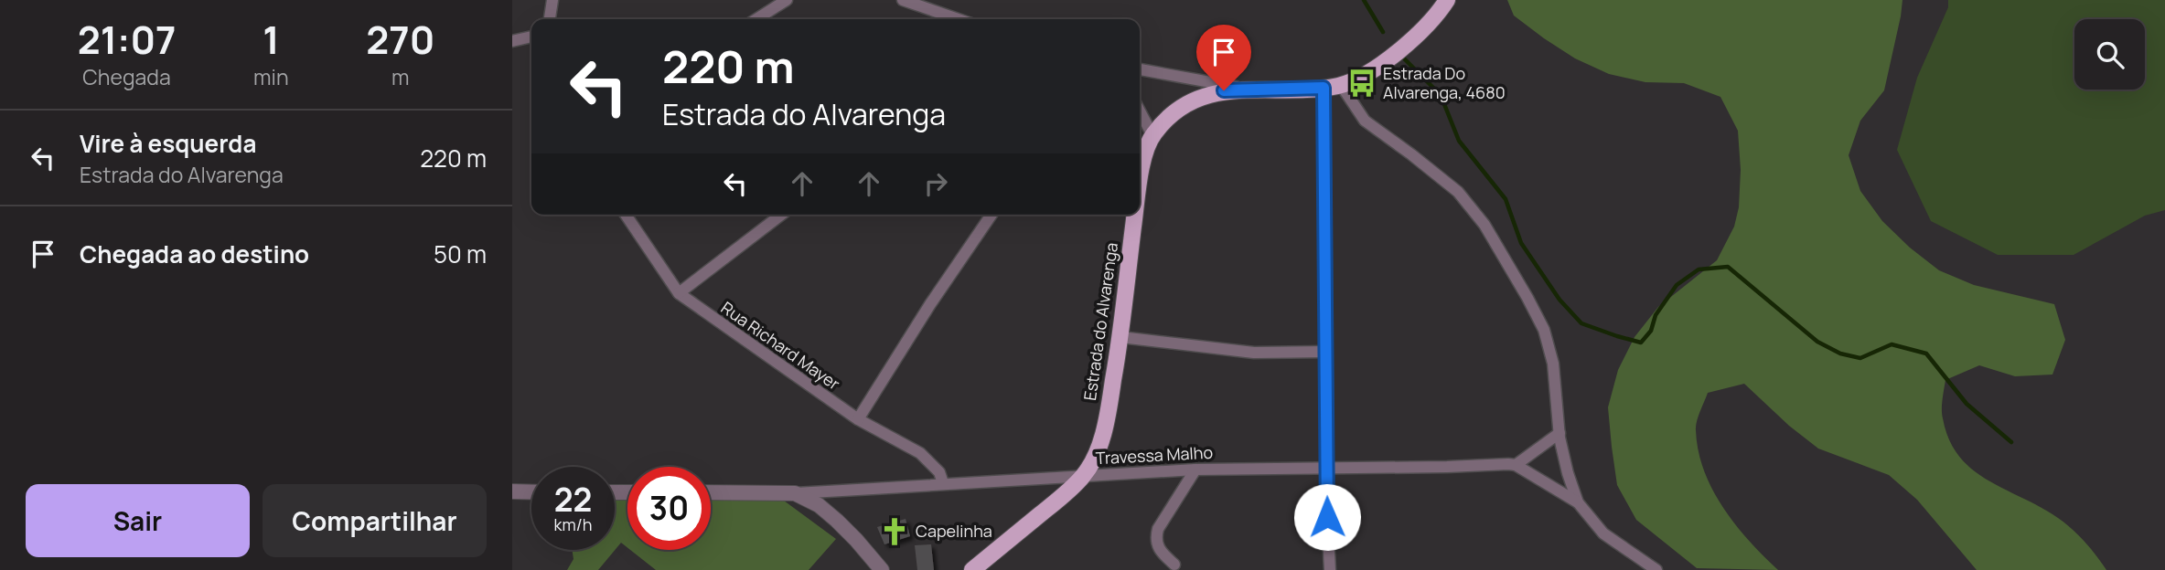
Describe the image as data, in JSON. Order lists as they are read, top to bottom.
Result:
{
  "streets": {
    "main road": ["Estrada do Alvarenga"],
    "street": ["Rua Richard Mayer", "Travessa Malho"]
  },
  "crossings": [
    ["Estrada do Alvarenga", "Travessa Malho"],
    ["Rua Richard Mayer", "Travessa Malho"]
  ],
  "places": {
    "bus stop": ["Estrada Do Alvarenga, 4680"],
    "church": ["Capelinha"]
  },
  "page": {
    "eta": [
      "21:07",
      "Chegada",
      "1",
      "min",
      "270",
      "m"
    ],
    "turn": ["220 m", "Estrada do Alvarenga"],
    "list": [
      {
        "name": "Vire à esquerda",
        "note": "Estrada do Alvarenga",
        "value": "220 m"
      },
      {
        "name": "Chegada ao destino",
        "value": "50 m"
      }
    ],
    "speed": "22 km/h",
    "limit": "30",
    "buttons": ["Sair", "Compartilhar"]
  }
}
